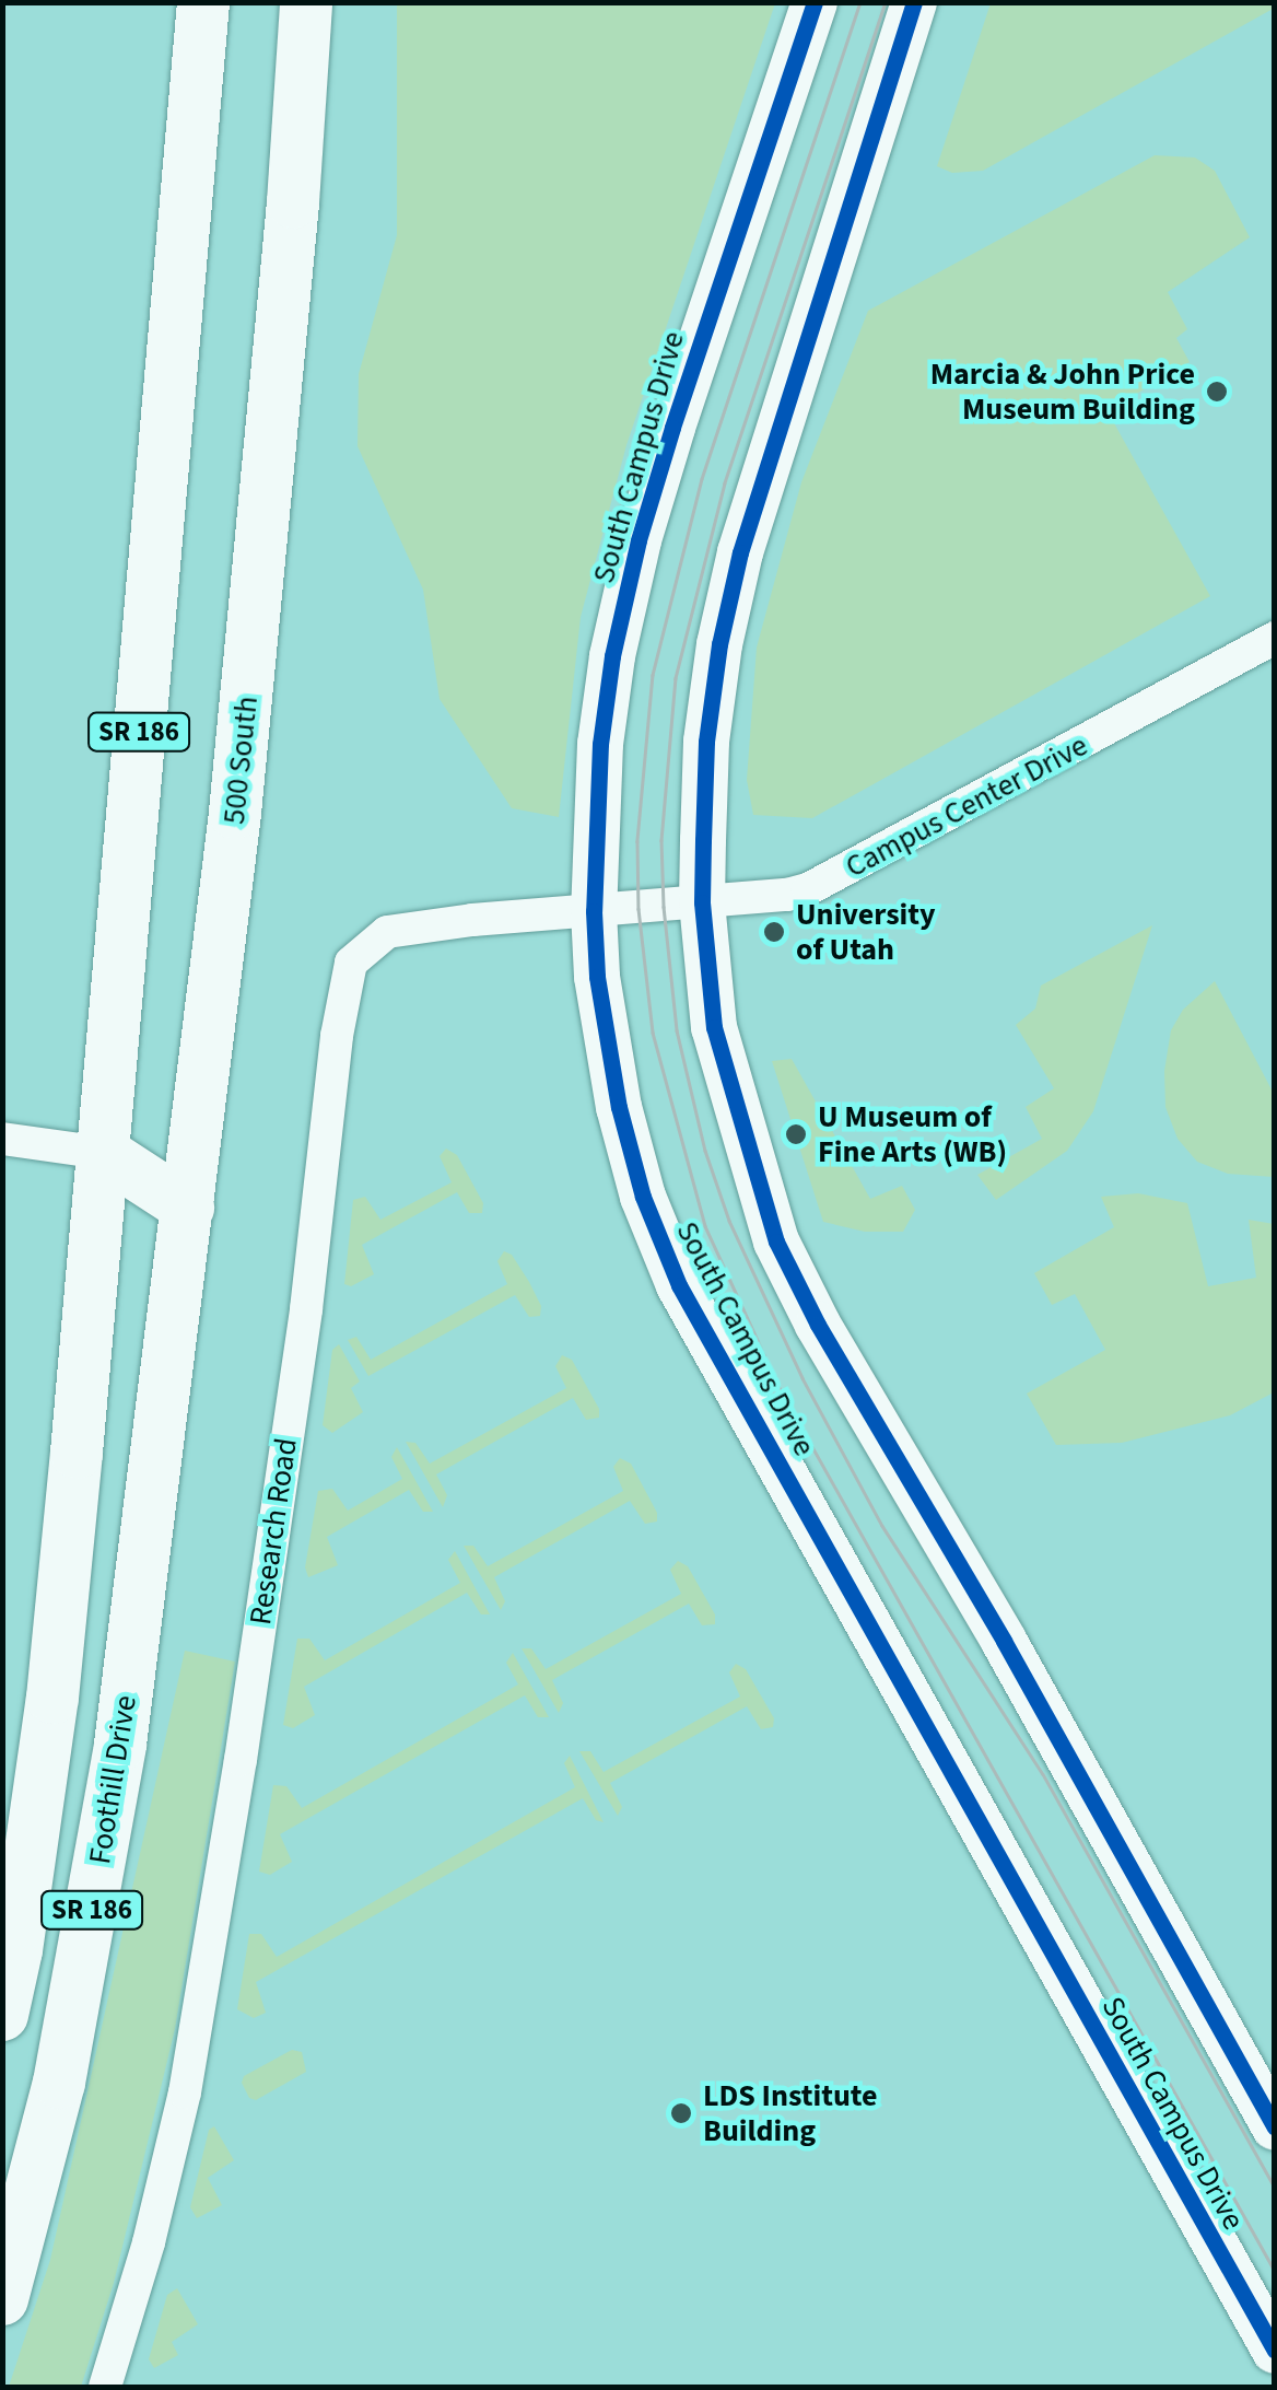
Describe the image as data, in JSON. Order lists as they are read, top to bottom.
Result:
{
  "streets": {
    "main road": ["SR 186", "500 South", "Foothill Drive"],
    "street": ["South Campus Drive", "Campus Center Drive", "Research Road"]
  },
  "crossings": [
    ["South Campus Drive", "Campus Center Drive"],
    ["South Campus Drive", "Research Road"],
    ["500 South", "Foothill Drive"],
    ["Campus Center Drive", "Research Road"]
  ],
  "places": [
    "Marcia & John Price Museum Building",
    "University of Utah",
    "U Museum of Fine Arts (WB)",
    "LDS Institute Building"
  ]
}
